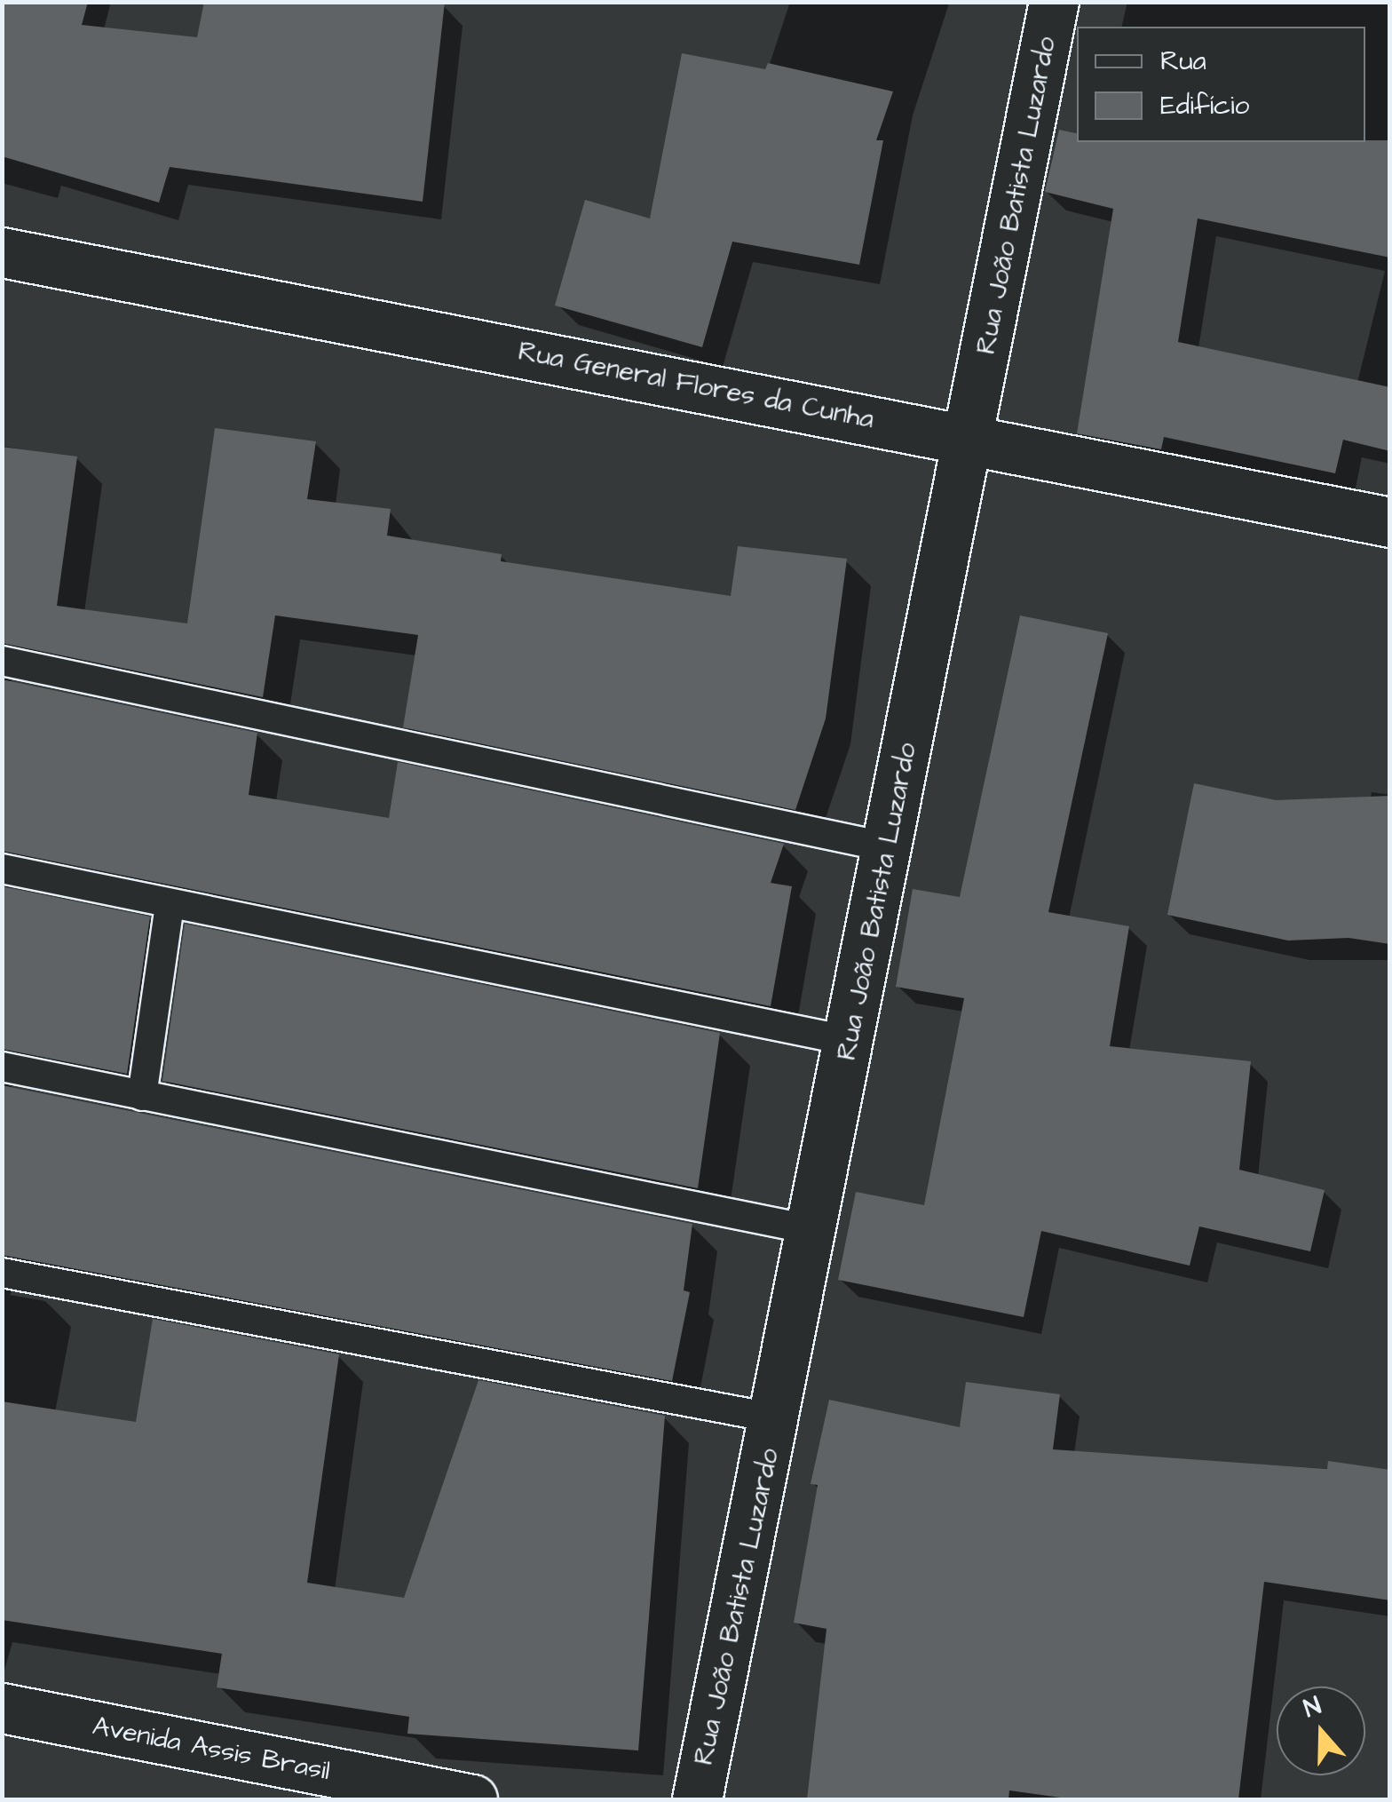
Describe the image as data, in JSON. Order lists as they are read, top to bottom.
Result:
{
  "streets": {
    "street": ["Rua João Batista Luzardo", "Rua General Flores da Cunha", "Avenida Assis Brasil"]
  },
  "crossings": [
    ["Rua João Batista Luzardo", "Rua General Flores da Cunha"]
  ],
  "legend": ["Rua", "Edifício"],
  "north": "top"
}
